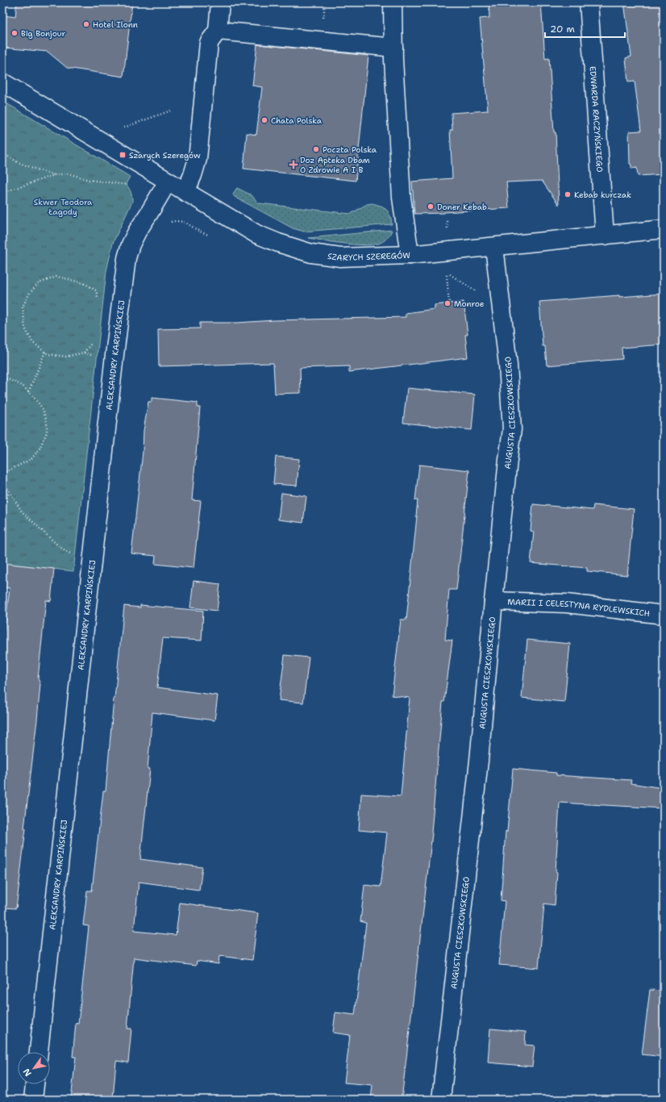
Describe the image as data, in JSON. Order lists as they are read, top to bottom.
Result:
{
  "streets": {
    "street": [
      "EDWARDA RACZYŃSKIEGO",
      "SZARYCH SZEREGÓW",
      "ALEKSANDRY KARPIŃSKIEJ",
      "AUGUSTA CIESZKOWSKIEGO",
      "MARII I CELESTYNA RYDLEWSKICH"
    ]
  },
  "crossings": [
    ["EDWARDA RACZYŃSKIEGO", "SZARYCH SZEREGÓW"],
    ["SZARYCH SZEREGÓW", "ALEKSANDRY KARPIŃSKIEJ"],
    ["SZARYCH SZEREGÓW", "AUGUSTA CIESZKOWSKIEGO"],
    ["AUGUSTA CIESZKOWSKIEGO", "MARII I CELESTYNA RYDLEWSKICH"]
  ],
  "parks": ["Skwer Teodora Łagody"],
  "places": {
    "other": [
      "Hotel Ilonn",
      "Big Bonjour",
      "Chata Polska",
      "Poczta Polska",
      "Kebab kurczak",
      "Doner Kebab",
      "Monroe"
    ],
    "transit": ["Szarych Szeregów"],
    "health": ["Doz Apteka Dbam O Zdrowie A I B"]
  },
  "scale_bar": "20 m",
  "north": "bottom left"
}
